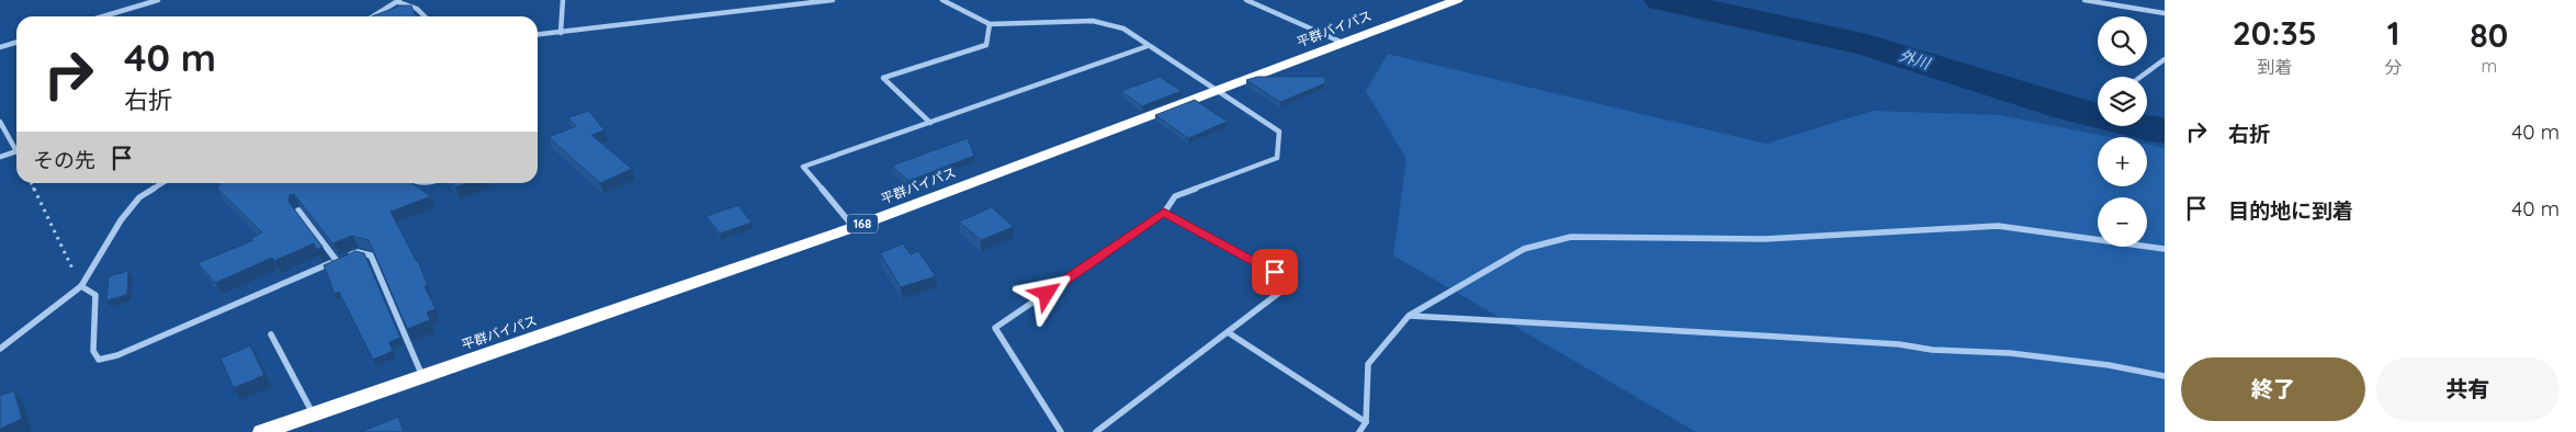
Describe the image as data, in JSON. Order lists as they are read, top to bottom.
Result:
{
  "streets": {
    "highway": ["平群バイパス", "168"]
  },
  "water": ["外川"],
  "page": {
    "eta": [
      "20:35",
      "到着",
      "1",
      "分",
      "80",
      "m"
    ],
    "map_buttons": ["+", "−"],
    "turn": ["40 m", "右折"],
    "list": [
      {
        "name": "右折",
        "value": "40 m"
      },
      {
        "name": "目的地に到着",
        "value": "40 m"
      }
    ],
    "then": "その先",
    "buttons": ["終了", "共有"]
  }
}
